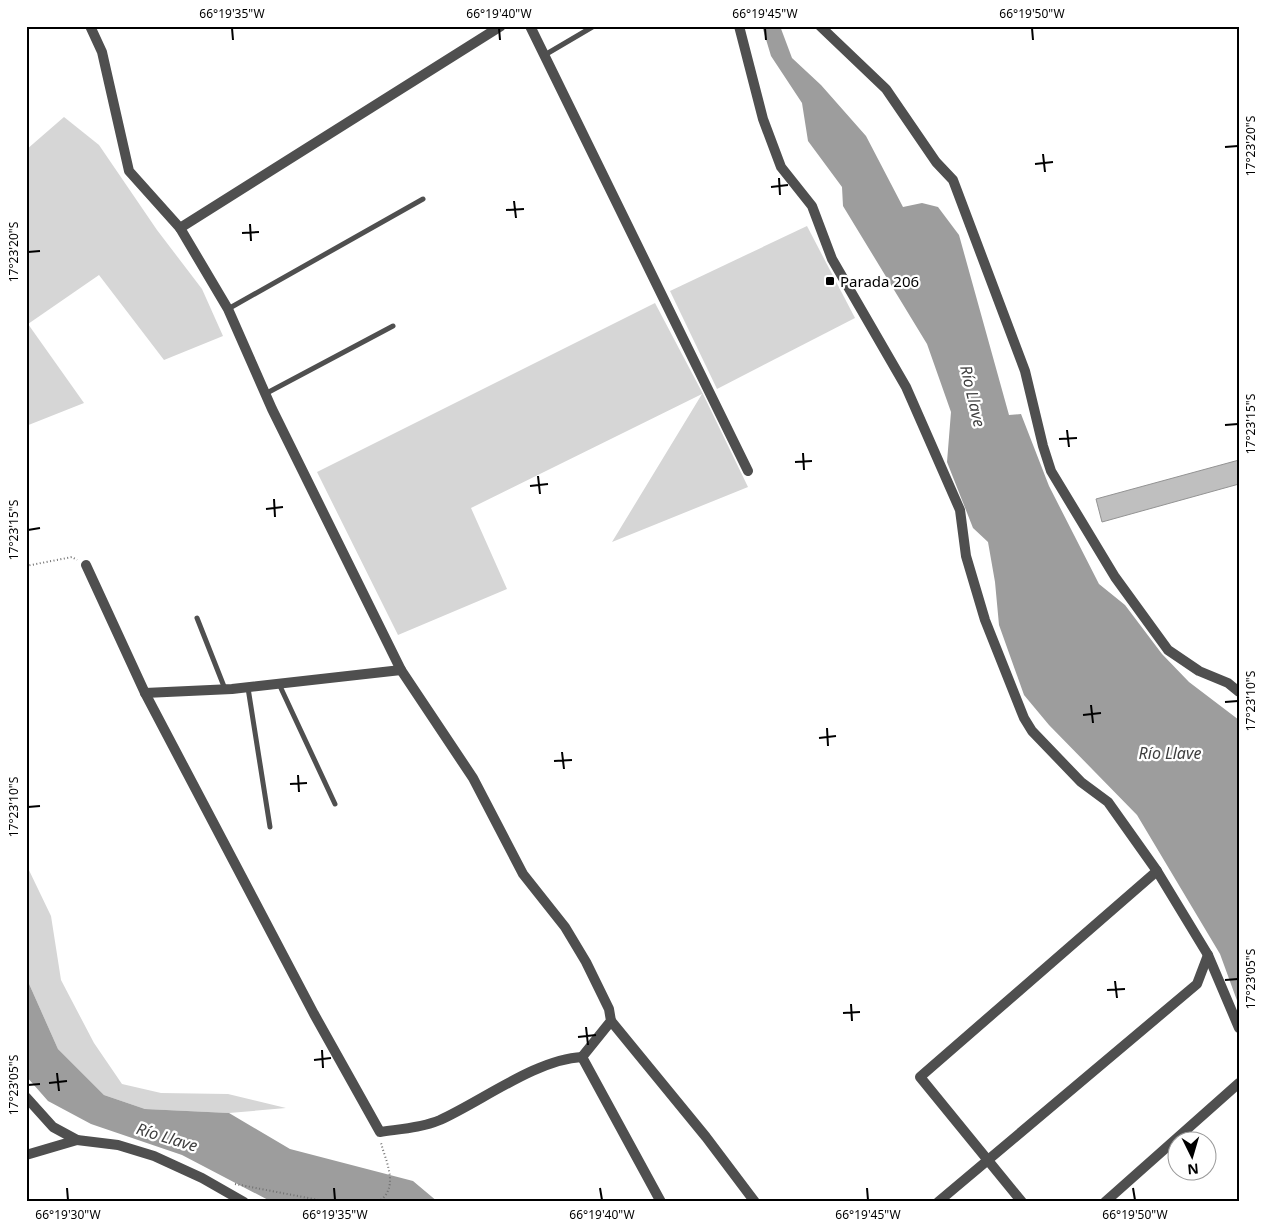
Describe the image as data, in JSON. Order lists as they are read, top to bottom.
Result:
{
  "water": ["Río Llave"],
  "places": {
    "transit": ["Parada 206"]
  },
  "north": "bottom",
  "coordinates": [
    "66°19'35\"W",
    "66°19'40\"W",
    "66°19'45\"W",
    "66°19'50\"W",
    "17°23'20\"S",
    "17°23'15\"S",
    "17°23'10\"S",
    "17°23'05\"S",
    "66°19'30\"W"
  ]
}
